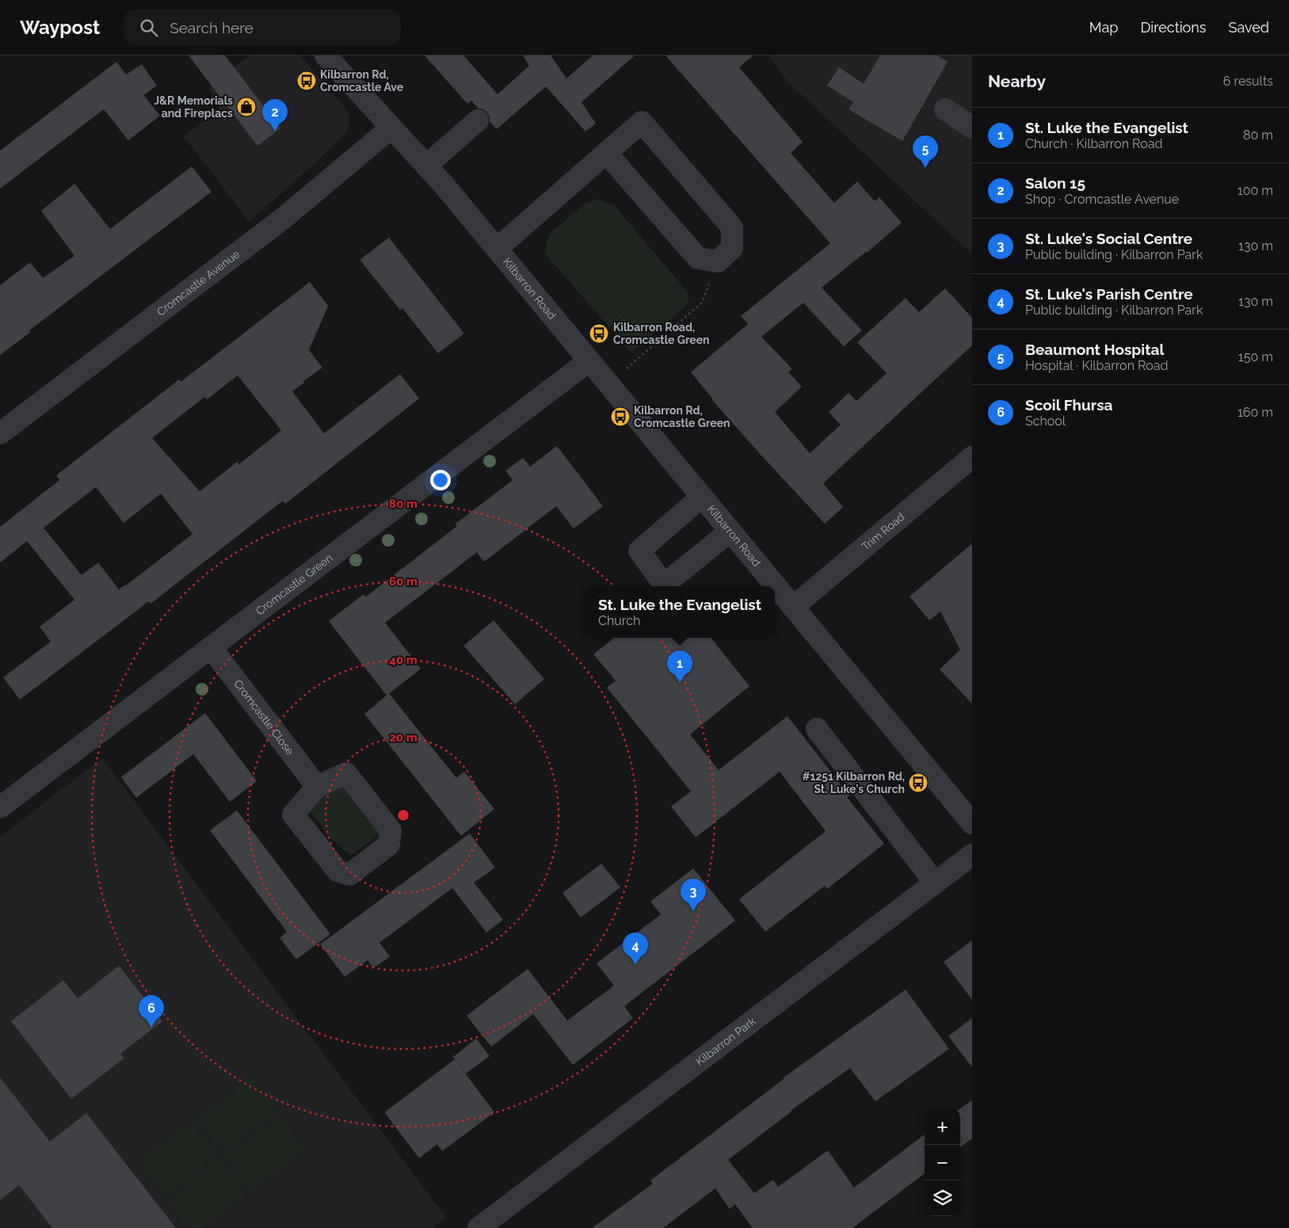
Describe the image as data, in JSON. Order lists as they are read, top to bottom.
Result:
{
  "streets": {
    "street": [
      "Cromcastle Avenue",
      "Kilbarron Road",
      "Trim Road",
      "Cromcastle Green",
      "Cromcastle Close",
      "Kilbarron Park"
    ]
  },
  "crossings": [
    ["Cromcastle Avenue", "Kilbarron Road"],
    ["Kilbarron Road", "Trim Road"],
    ["Kilbarron Road", "Cromcastle Green"],
    ["Cromcastle Green", "Cromcastle Close"]
  ],
  "places": {
    "bus stop": [
      "Kilbarron Rd, Cromcastle Ave",
      "Kilbarron Road, Cromcastle Green",
      "Kilbarron Rd, Cromcastle Green",
      "#1251 Kilbarron Rd, St. Luke's Church"
    ],
    "shop": ["J&R Memorials and Fireplacs"]
  },
  "page": {
    "header": "Waypost",
    "search": "Search here",
    "nav": ["Map", "Directions", "Saved"],
    "heading": ["Nearby", "6 results"],
    "pins": [
      "2",
      "5",
      "1",
      "3",
      "4",
      "6"
    ],
    "list": [
      {
        "mark": "1",
        "name": "St. Luke the Evangelist",
        "note": "Church · Kilbarron Road",
        "value": "80 m"
      },
      {
        "mark": "2",
        "name": "Salon 15",
        "note": "Shop · Cromcastle Avenue",
        "value": "100 m"
      },
      {
        "mark": "3",
        "name": "St. Luke's Social Centre",
        "note": "Public building · Kilbarron Park",
        "value": "130 m"
      },
      {
        "mark": "4",
        "name": "St. Luke's Parish Centre",
        "note": "Public building · Kilbarron Park",
        "value": "130 m"
      },
      {
        "mark": "5",
        "name": "Beaumont Hospital",
        "note": "Hospital · Kilbarron Road",
        "value": "150 m"
      },
      {
        "mark": "6",
        "name": "Scoil Fhursa",
        "note": "School",
        "value": "160 m"
      }
    ],
    "popup": ["St. Luke the Evangelist", "Church"],
    "map_buttons": ["+", "−"]
  },
  "rings": [
    "80 m",
    "60 m",
    "40 m",
    "20 m"
  ]
}
